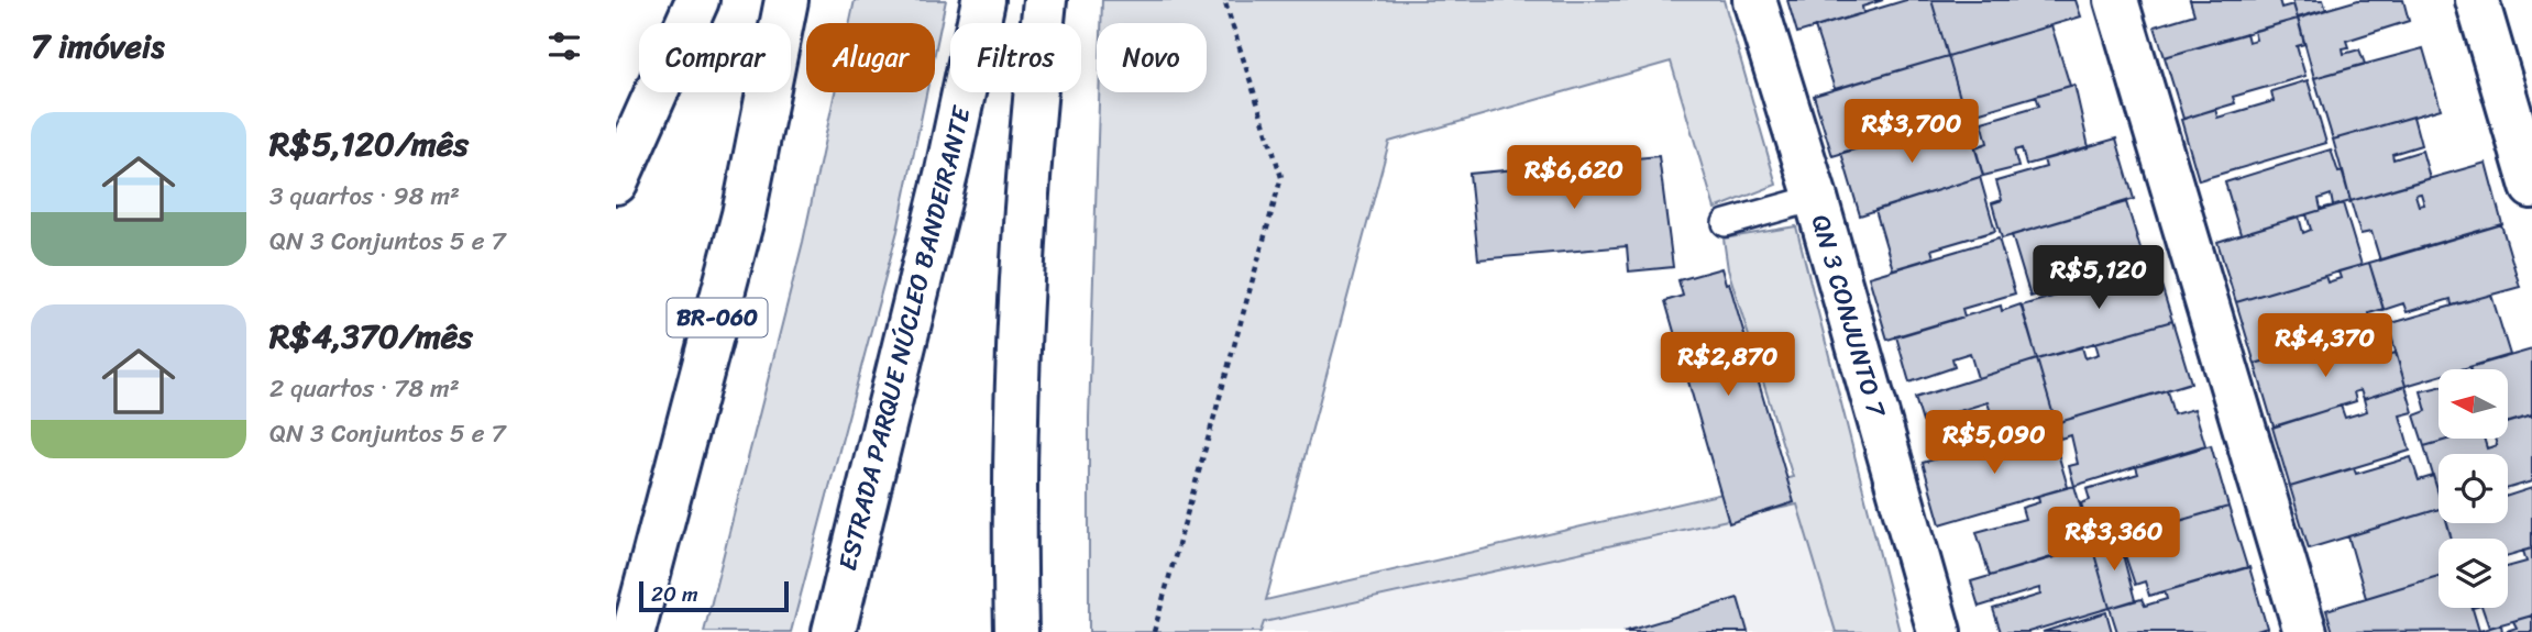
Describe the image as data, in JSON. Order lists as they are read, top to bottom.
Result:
{
  "streets": {
    "main road": ["QN 3 CONJUNTO 7", "BR-060", "ESTRADA PARQUE NÚCLEO BANDEIRANTE"]
  },
  "scale_bar": "20 m",
  "north": "left",
  "page": {
    "heading": "7 imóveis",
    "chip": [
      "Comprar",
      "Alugar",
      "Filtros",
      "Novo"
    ],
    "list": [
      {
        "name": "R$5,120/mês",
        "note": "3 quartos · 98 m² · QN 3 Conjuntos 5 e 7"
      },
      {
        "name": "R$4,370/mês",
        "note": "2 quartos · 78 m² · QN 3 Conjuntos 5 e 7"
      }
    ],
    "price": [
      "R$3,700",
      "R$6,620",
      "R$5,120",
      "R$4,370",
      "R$2,870",
      "R$5,090",
      "R$3,360"
    ],
    "scale": "20 m"
  }
}
